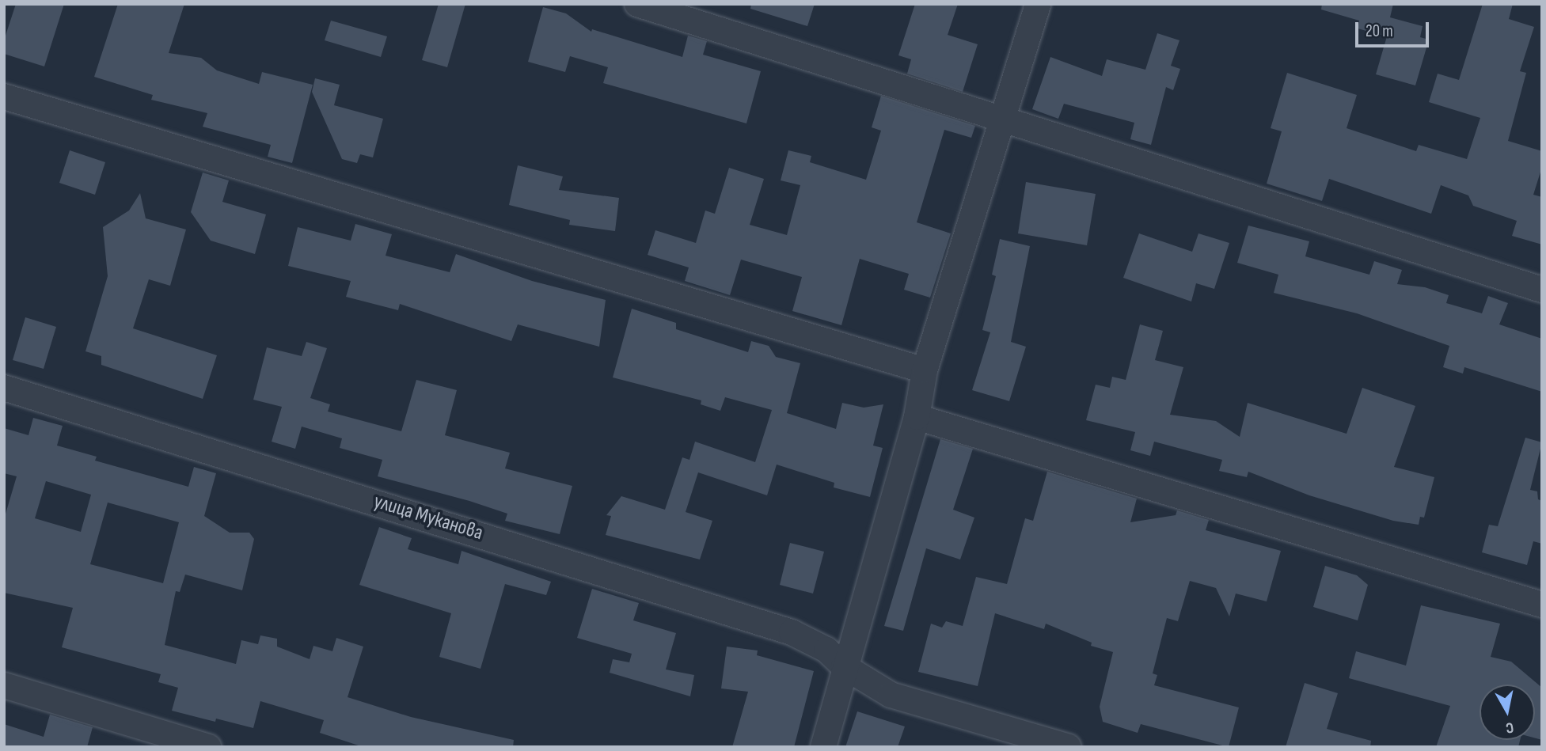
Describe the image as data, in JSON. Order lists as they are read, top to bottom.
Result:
{
  "streets": {
    "street": ["улица Муканова"]
  },
  "scale_bar": "20 m",
  "north": "bottom"
}
